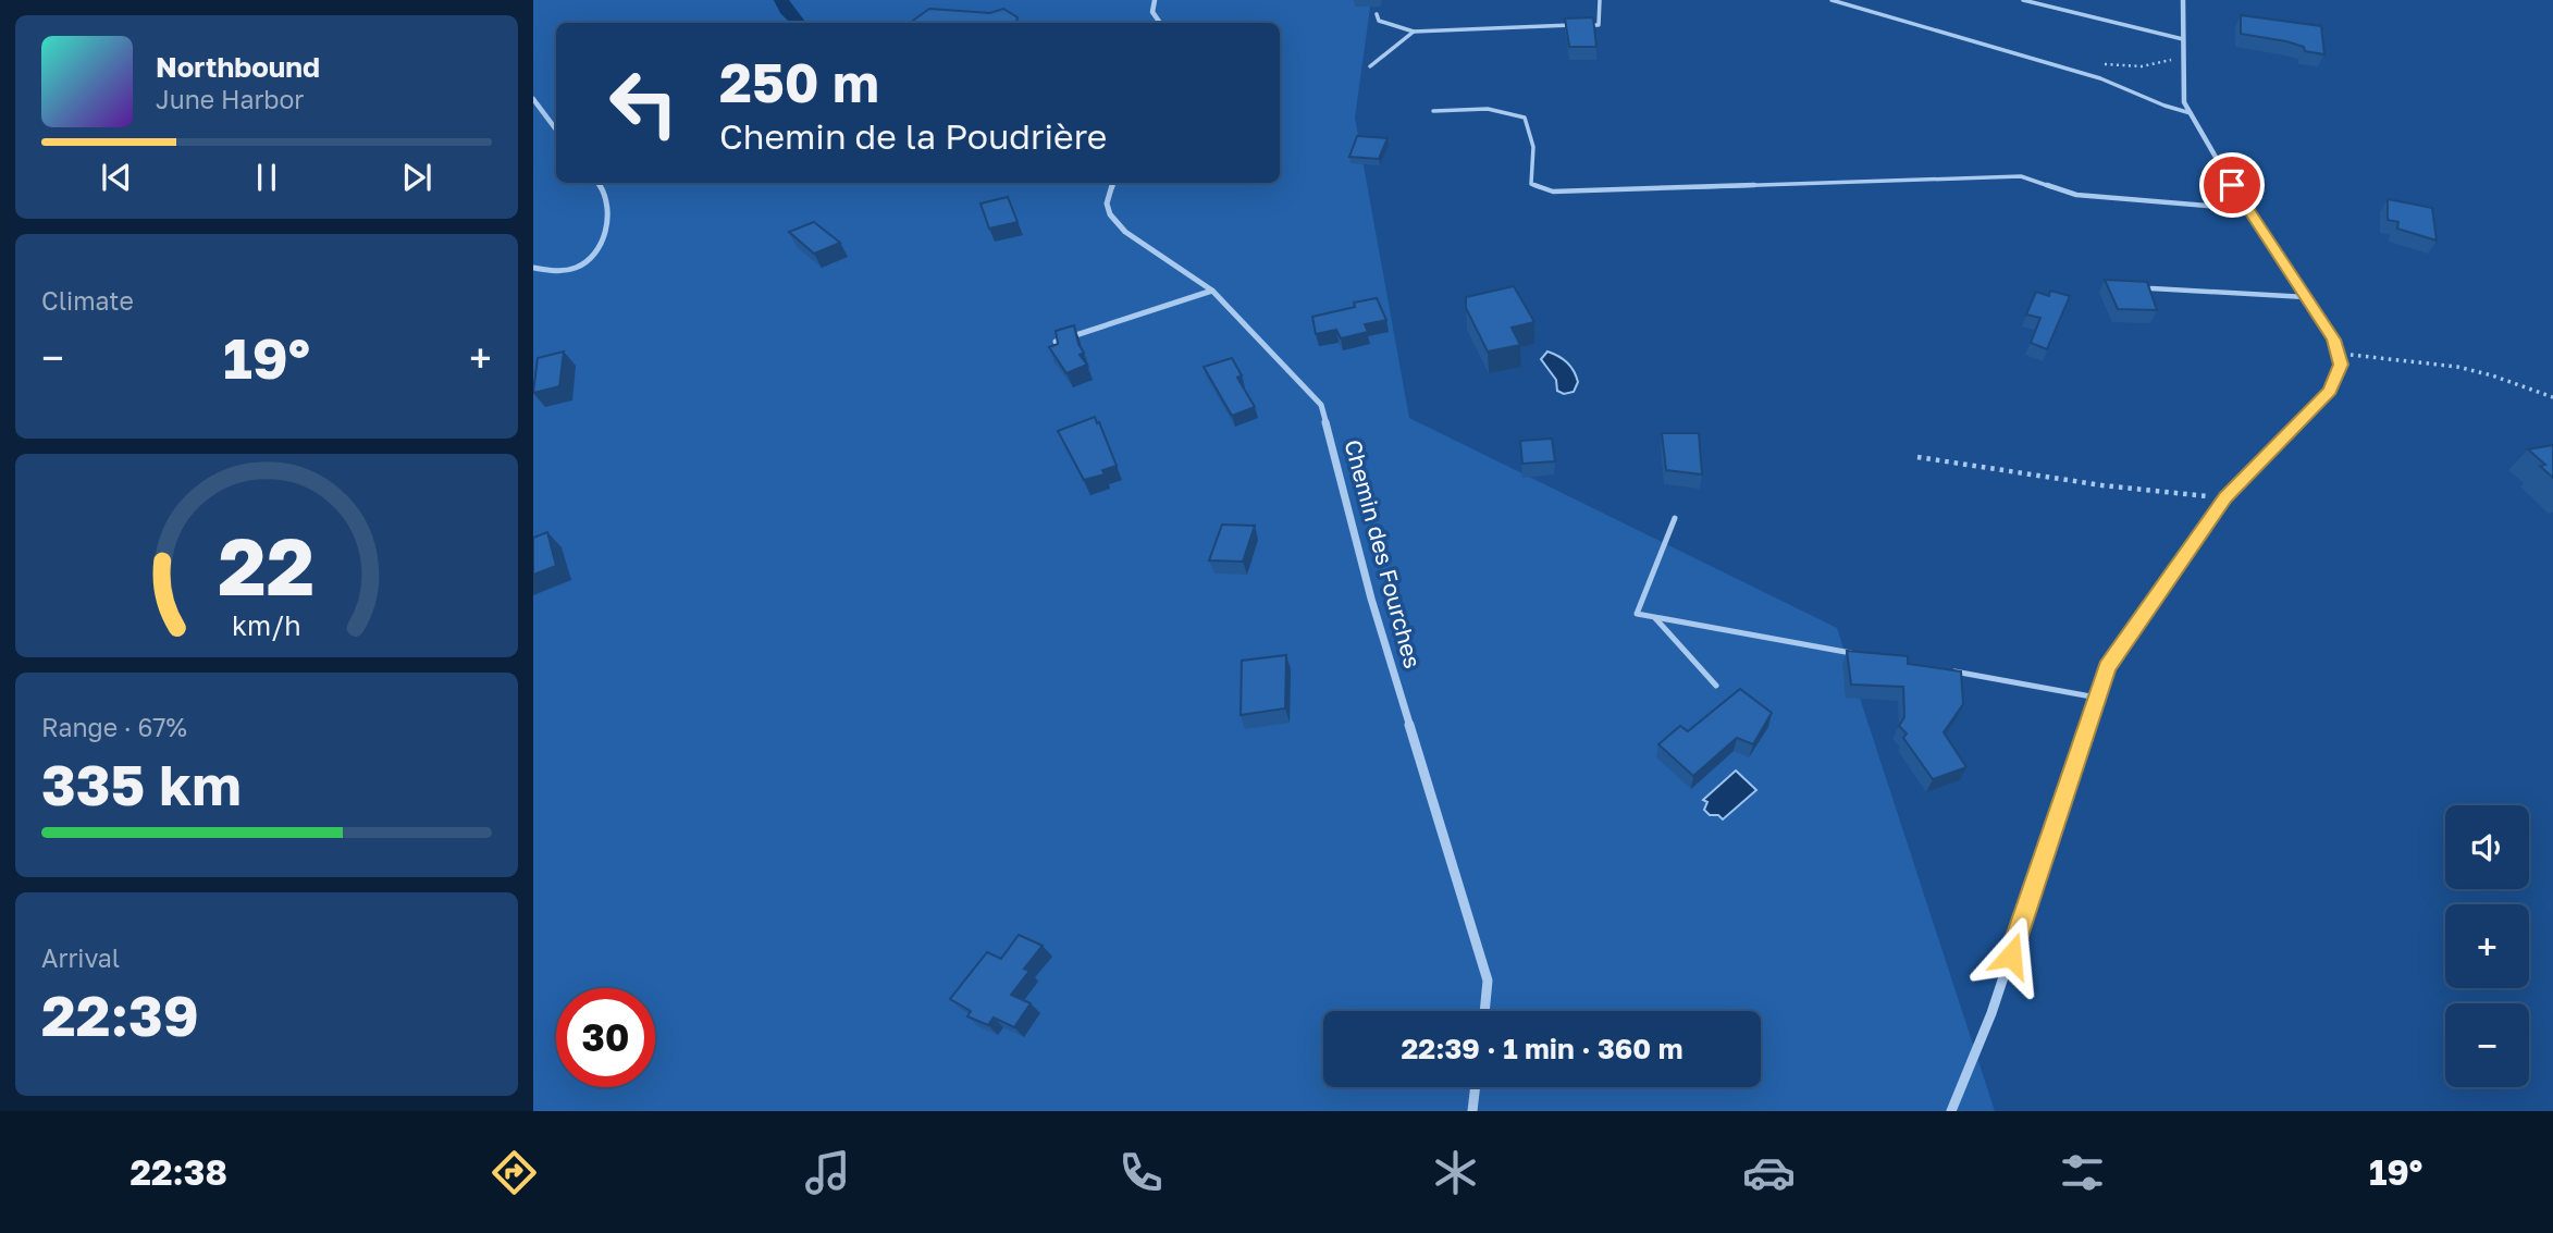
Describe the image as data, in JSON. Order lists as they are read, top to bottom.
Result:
{
  "streets": {
    "street": ["Chemin des Fourches"]
  },
  "page": {
    "turn": ["250 m", "Chemin de la Poudrière"],
    "song": ["Northbound", "June Harbor"],
    "tile": [
      "Climate",
      ["Range · 67%", "335 km"],
      ["Arrival", "22:39"]
    ],
    "heat": ["−", "19°", "+"],
    "map_buttons": ["+", "−"],
    "limit": "30",
    "trip": "22:39 · 1 min · 360 m",
    "tabs": ["22:38", "19°"],
    "gauge": ["22", "km/h"]
  }
}
